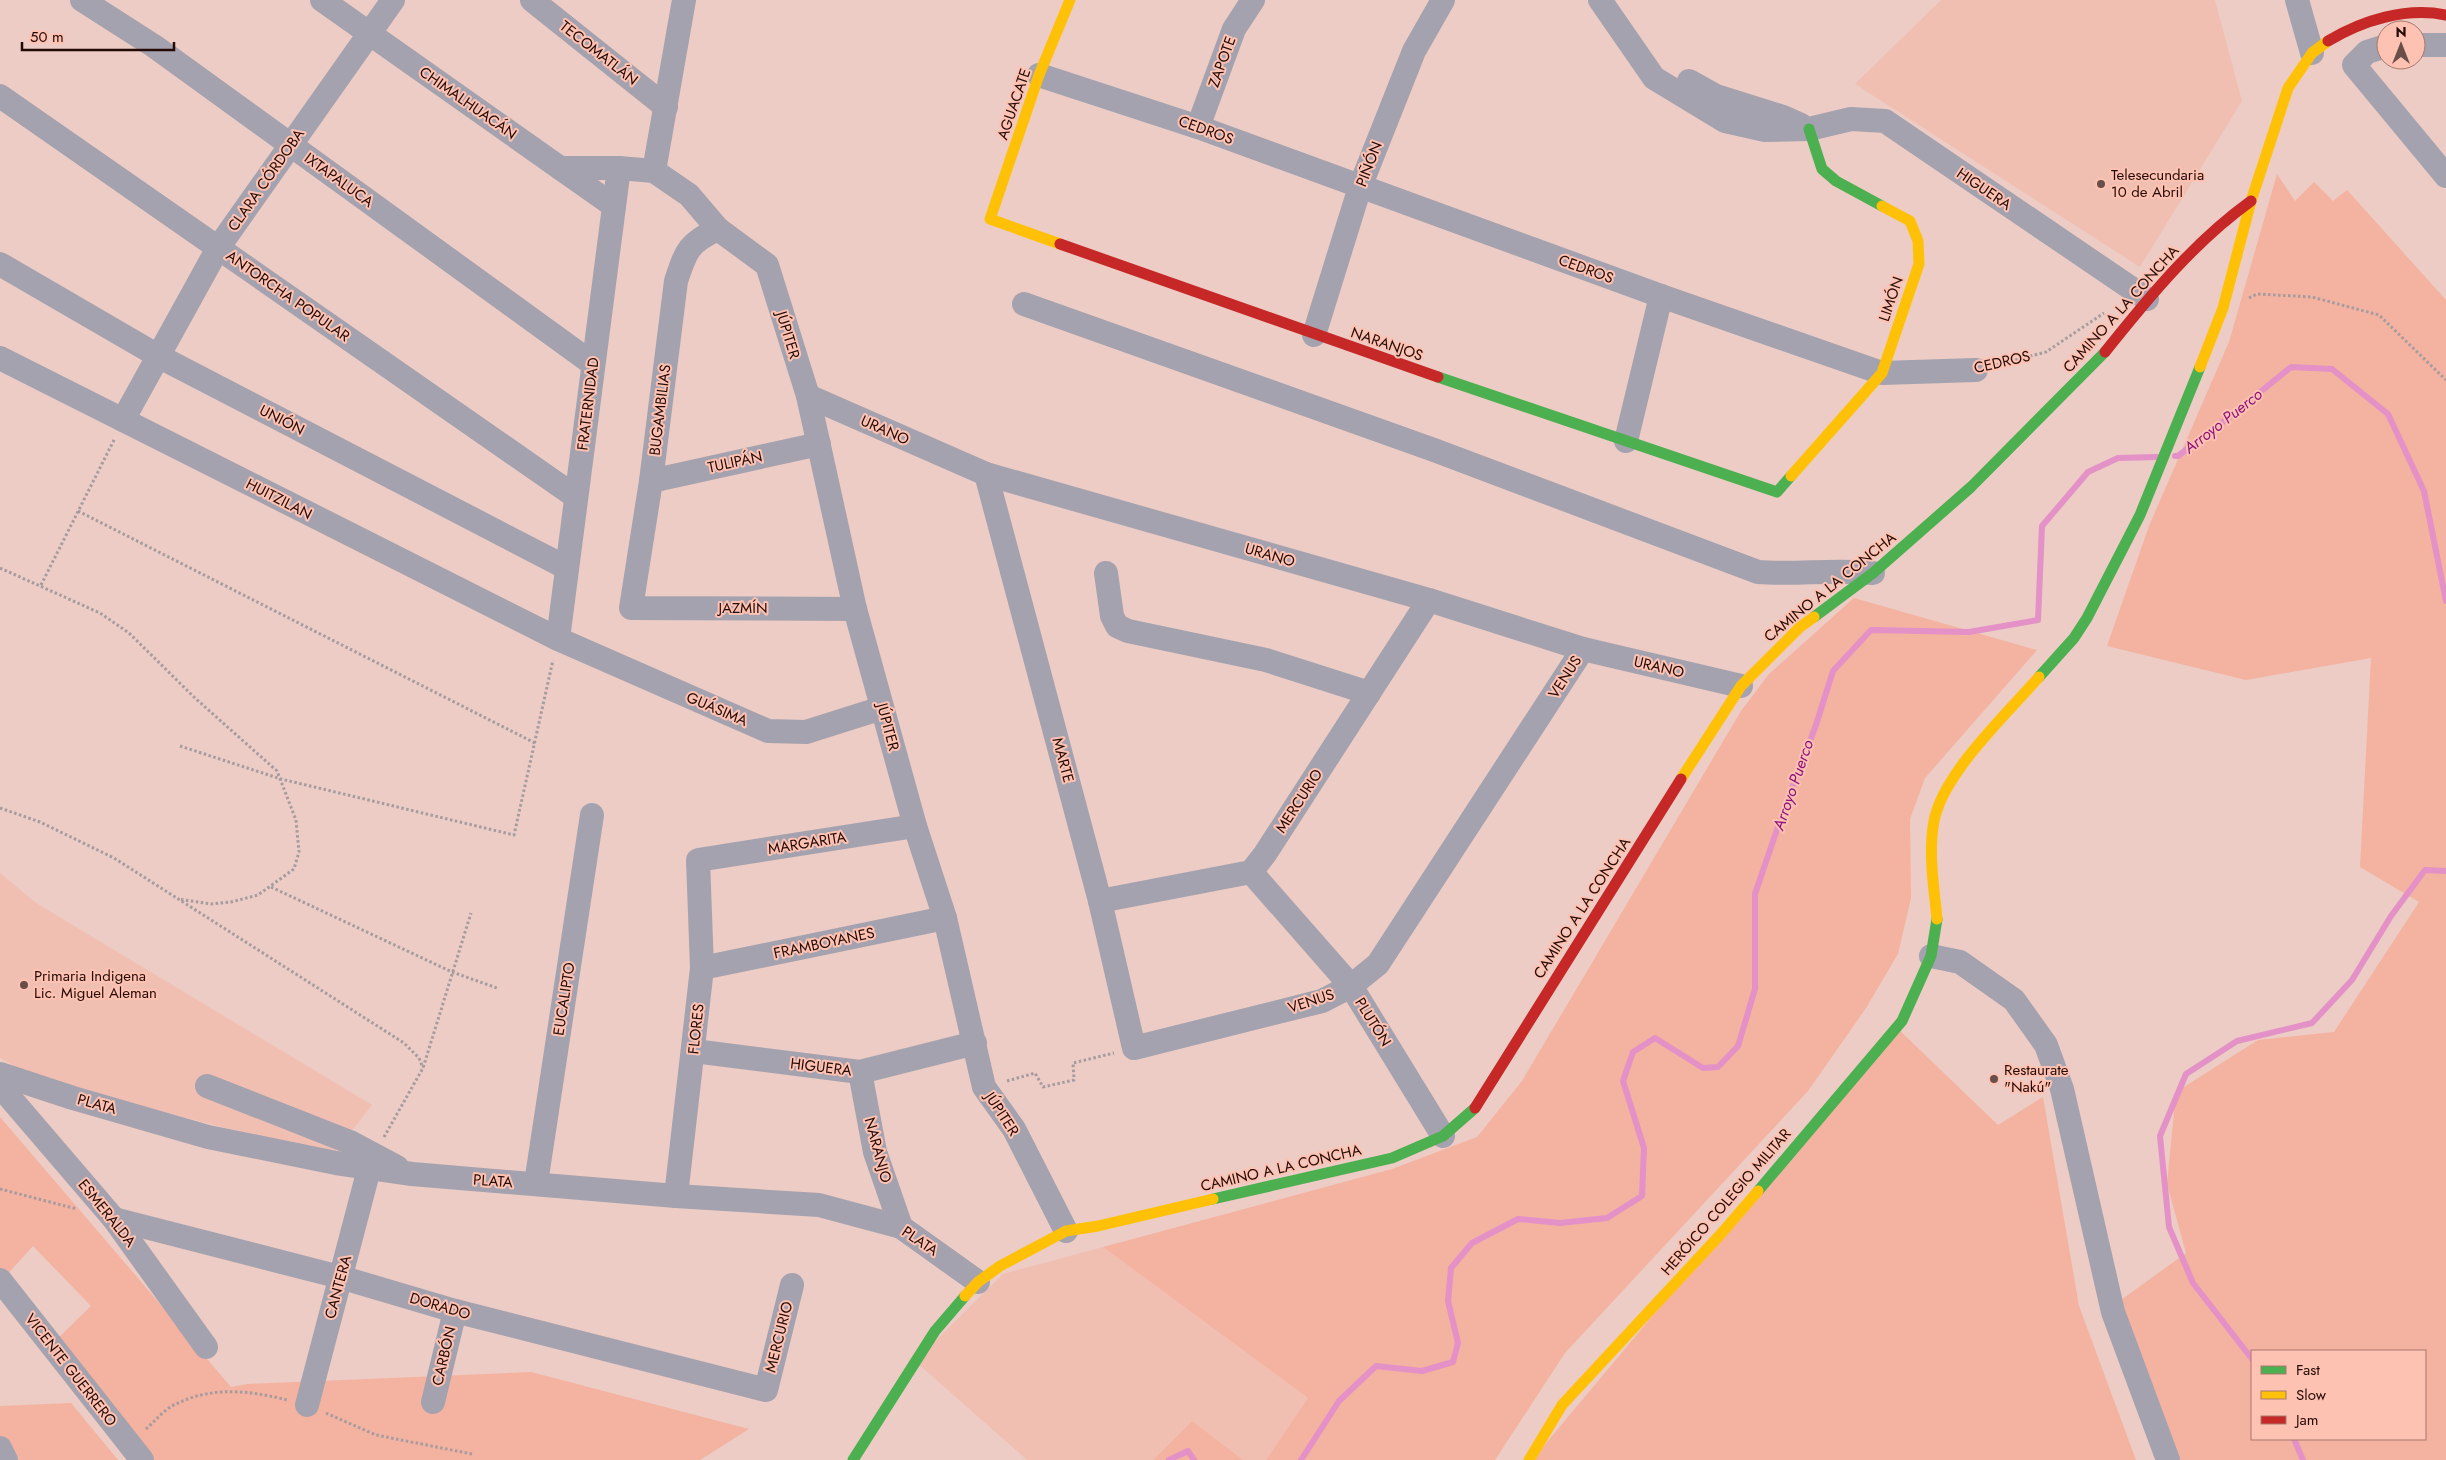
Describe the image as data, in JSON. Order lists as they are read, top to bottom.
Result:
{
  "streets": {
    "street": [
      "TECOMATLÁN",
      "ZAPOTE",
      "CHIMALHUACÁN",
      "AGUACATE",
      "CEDROS",
      "PIÑÓN",
      "CLARA CÓRDOBA",
      "IXTAPALUCA",
      "HIGUERA",
      "ANTORCHA POPULAR",
      "LIMÓN",
      "CAMINO A LA CONCHA",
      "JÚPITER",
      "NARANJOS",
      "FRATERNIDAD",
      "BUGAMBILIAS",
      "UNIÓN",
      "URANO",
      "TULIPÁN",
      "HUITZILAN",
      "JAZMÍN",
      "VENUS",
      "GUÁSIMA",
      "MARTE",
      "MERCURIO",
      "MARGARITA",
      "FRAMBOYANES",
      "EUCALIPTO",
      "PLUTÓN",
      "FLORES",
      "PLATA",
      "NARANJO",
      "HERÓICO COLEGIO MILITAR",
      "ESMERALDA",
      "CANTERA",
      "DORADO",
      "CARBÓN",
      "VICENTE GUERRERO"
    ]
  },
  "crossings": [
    ["ZAPOTE", "CEDROS"],
    ["CHIMALHUACÁN", "CLARA CÓRDOBA"],
    ["CHIMALHUACÁN", "FRATERNIDAD"],
    ["AGUACATE", "CEDROS"],
    ["AGUACATE", "NARANJOS"],
    ["CEDROS", "PIÑÓN"],
    ["CEDROS", "HIGUERA"],
    ["CEDROS", "LIMÓN"],
    ["CEDROS", "CAMINO A LA CONCHA"],
    ["PIÑÓN", "NARANJOS"],
    ["CLARA CÓRDOBA", "IXTAPALUCA"],
    ["CLARA CÓRDOBA", "ANTORCHA POPULAR"],
    ["CLARA CÓRDOBA", "UNIÓN"],
    ["CLARA CÓRDOBA", "HUITZILAN"],
    ["IXTAPALUCA", "FRATERNIDAD"],
    ["HIGUERA", "LIMÓN"],
    ["HIGUERA", "CAMINO A LA CONCHA"],
    ["HIGUERA", "JÚPITER"],
    ["HIGUERA", "FLORES"],
    ["HIGUERA", "NARANJO"],
    ["ANTORCHA POPULAR", "FRATERNIDAD"],
    ["LIMÓN", "NARANJOS"],
    ["CAMINO A LA CONCHA", "JÚPITER"],
    ["CAMINO A LA CONCHA", "URANO"],
    ["CAMINO A LA CONCHA", "PLUTÓN"],
    ["CAMINO A LA CONCHA", "PLATA"],
    ["JÚPITER", "BUGAMBILIAS"],
    ["JÚPITER", "URANO"],
    ["JÚPITER", "TULIPÁN"],
    ["JÚPITER", "JAZMÍN"],
    ["JÚPITER", "GUÁSIMA"],
    ["JÚPITER", "MARGARITA"],
    ["JÚPITER", "FRAMBOYANES"],
    ["FRATERNIDAD", "UNIÓN"],
    ["FRATERNIDAD", "HUITZILAN"],
    ["FRATERNIDAD", "GUÁSIMA"],
    ["BUGAMBILIAS", "TULIPÁN"],
    ["BUGAMBILIAS", "JAZMÍN"],
    ["URANO", "VENUS"],
    ["URANO", "MARTE"],
    ["URANO", "MERCURIO"],
    ["HUITZILAN", "GUÁSIMA"],
    ["VENUS", "MARTE"],
    ["VENUS", "PLUTÓN"],
    ["MERCURIO", "PLUTÓN"],
    ["MERCURIO", "DORADO"],
    ["MARGARITA", "FLORES"],
    ["FRAMBOYANES", "FLORES"],
    ["EUCALIPTO", "PLATA"],
    ["FLORES", "PLATA"],
    ["PLATA", "NARANJO"],
    ["PLATA", "CANTERA"],
    ["ESMERALDA", "DORADO"],
    ["CANTERA", "DORADO"],
    ["DORADO", "CARBÓN"]
  ],
  "water": ["Arroyo Puerco"],
  "places": ["Telesecundaria 10 de Abril", "Primaria Indigena Lic. Miguel Aleman", "Restaurate \"Nakú\""],
  "legend": ["Fast", "Slow", "Jam"],
  "scale_bar": "50 m",
  "north": "top"
}
